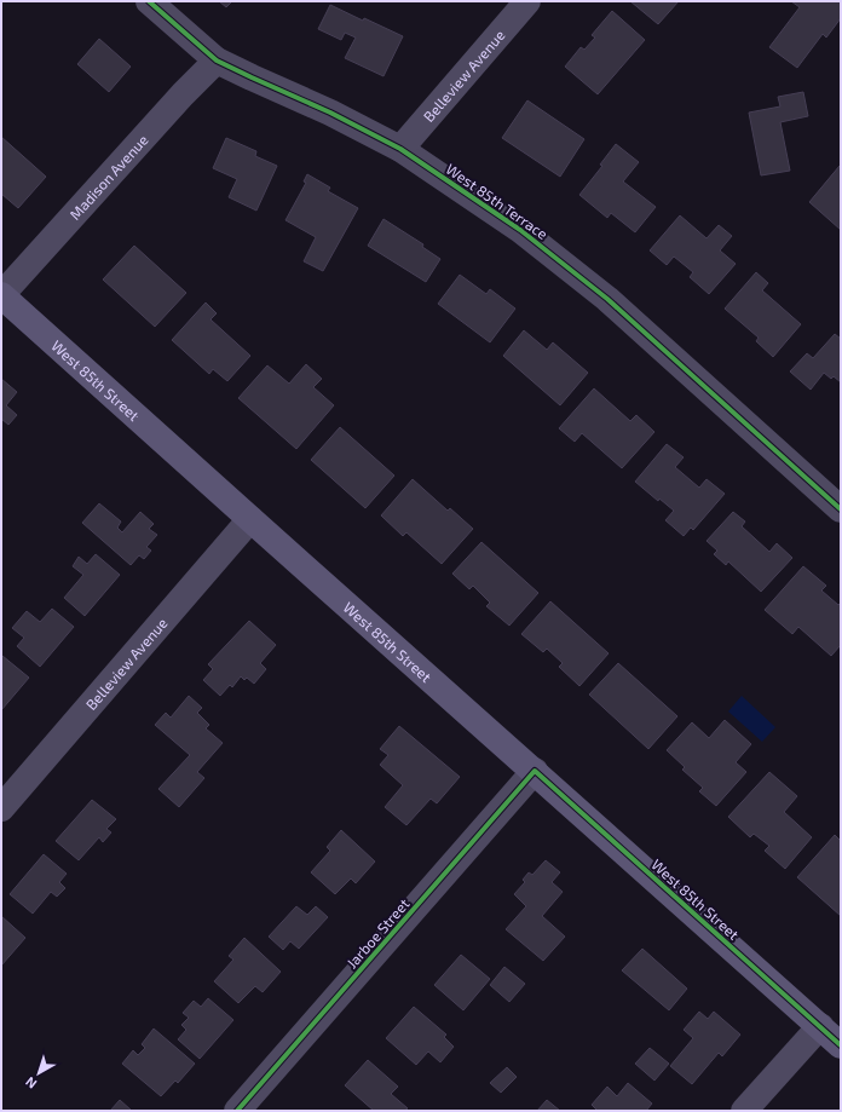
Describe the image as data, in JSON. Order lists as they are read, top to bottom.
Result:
{
  "streets": {
    "main road": ["West 85th Street"],
    "street": [
      "Belleview Avenue",
      "Madison Avenue",
      "West 85th Terrace",
      "Jarboe Street"
    ]
  },
  "crossings": [
    ["Belleview Avenue", "West 85th Terrace"],
    ["Belleview Avenue", "West 85th Street"],
    ["Madison Avenue", "West 85th Terrace"],
    ["Madison Avenue", "West 85th Street"],
    ["West 85th Street", "Jarboe Street"]
  ],
  "north": "bottom left"
}
